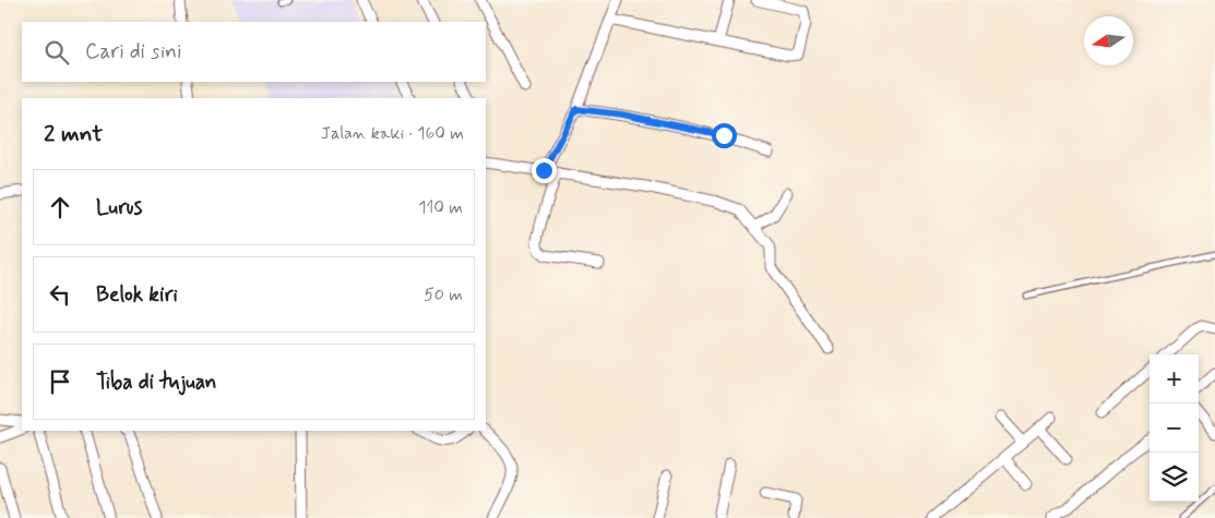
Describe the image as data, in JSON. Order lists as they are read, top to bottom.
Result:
{
  "north": "left",
  "page": {
    "search": "Cari di sini",
    "heading": ["2 mnt", "Jalan kaki · 160 m"],
    "list": [
      ["Lurus", "110 m"],
      ["Belok kiri", "50 m"],
      "Tiba di tujuan"
    ],
    "map_buttons": ["+", "−"]
  }
}
